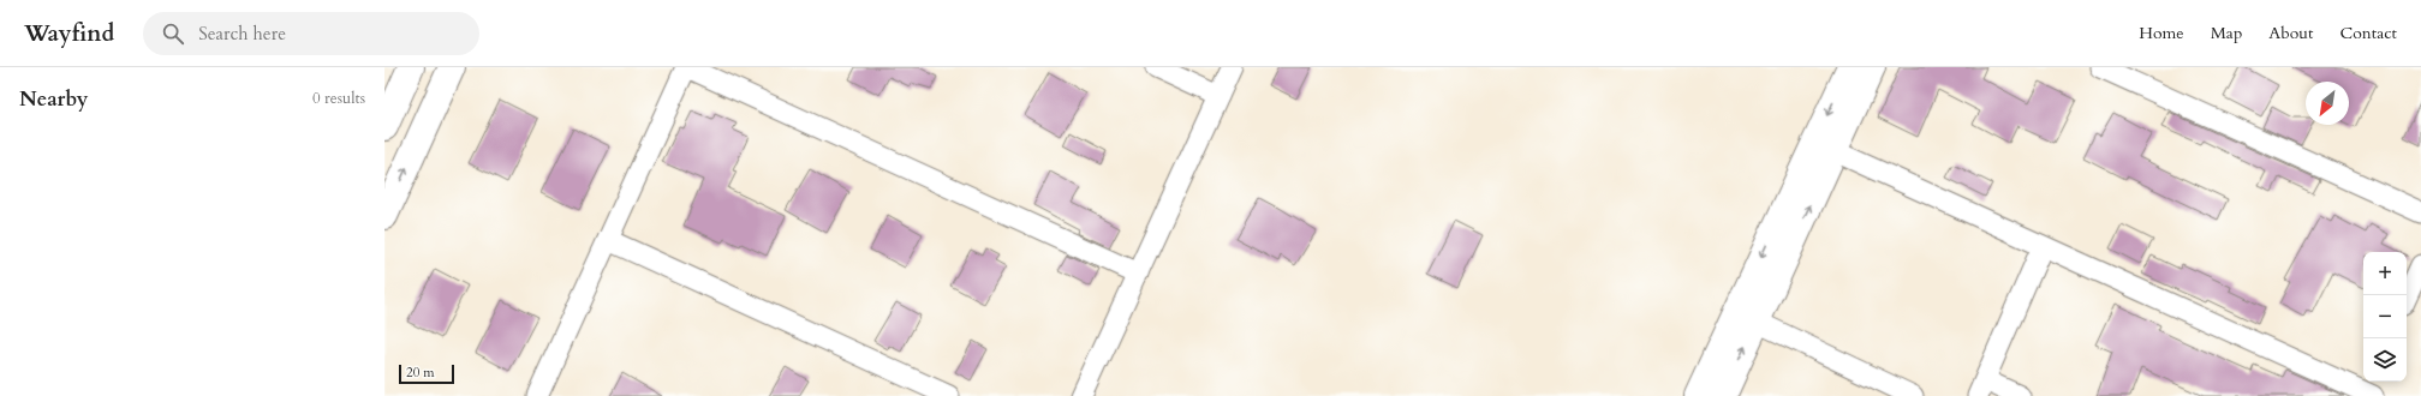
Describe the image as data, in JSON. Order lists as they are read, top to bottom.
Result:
{
  "scale_bar": "20 m",
  "north": "bottom left",
  "page": {
    "header": "Wayfind",
    "search": "Search here",
    "nav": [
      "Home",
      "Map",
      "About",
      "Contact"
    ],
    "heading": ["Nearby", "0 results"],
    "map_buttons": ["+", "−"],
    "scale": "20 m"
  }
}
